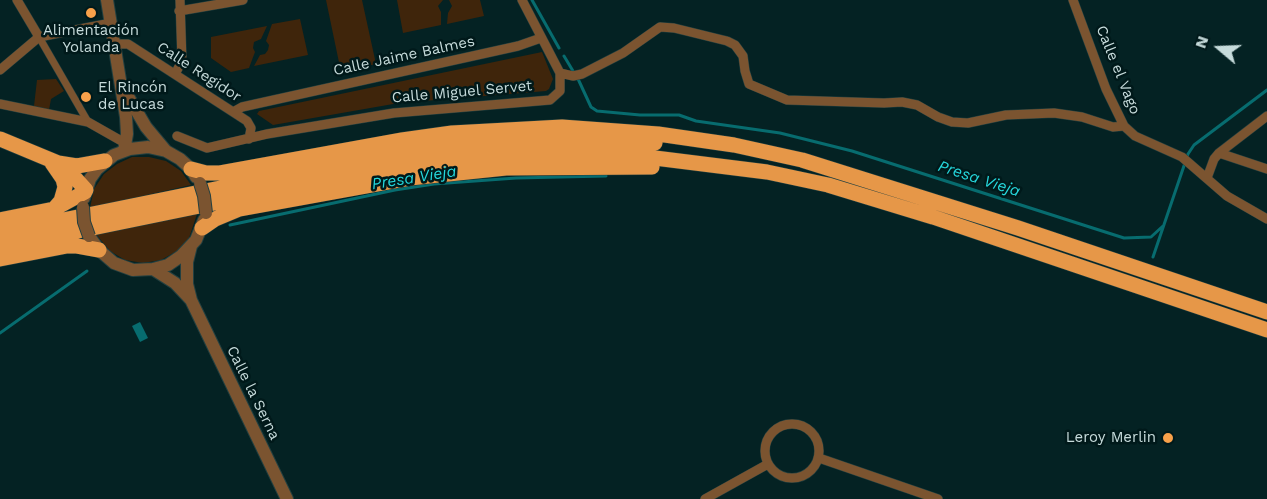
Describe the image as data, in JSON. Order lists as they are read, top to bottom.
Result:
{
  "streets": {
    "street": [
      "Calle Jaime Balmes",
      "Calle el Vago",
      "Calle Regidor",
      "Calle Miguel Servet",
      "Calle la Serna"
    ]
  },
  "crossings": [
    ["Calle Jaime Balmes", "Calle Regidor"],
    ["Calle Regidor", "Calle Miguel Servet"]
  ],
  "water": ["Presa Vieja"],
  "places": ["Alimentación Yolanda", "El Rincón de Lucas", "Leroy Merlin"],
  "north": "left"
}
